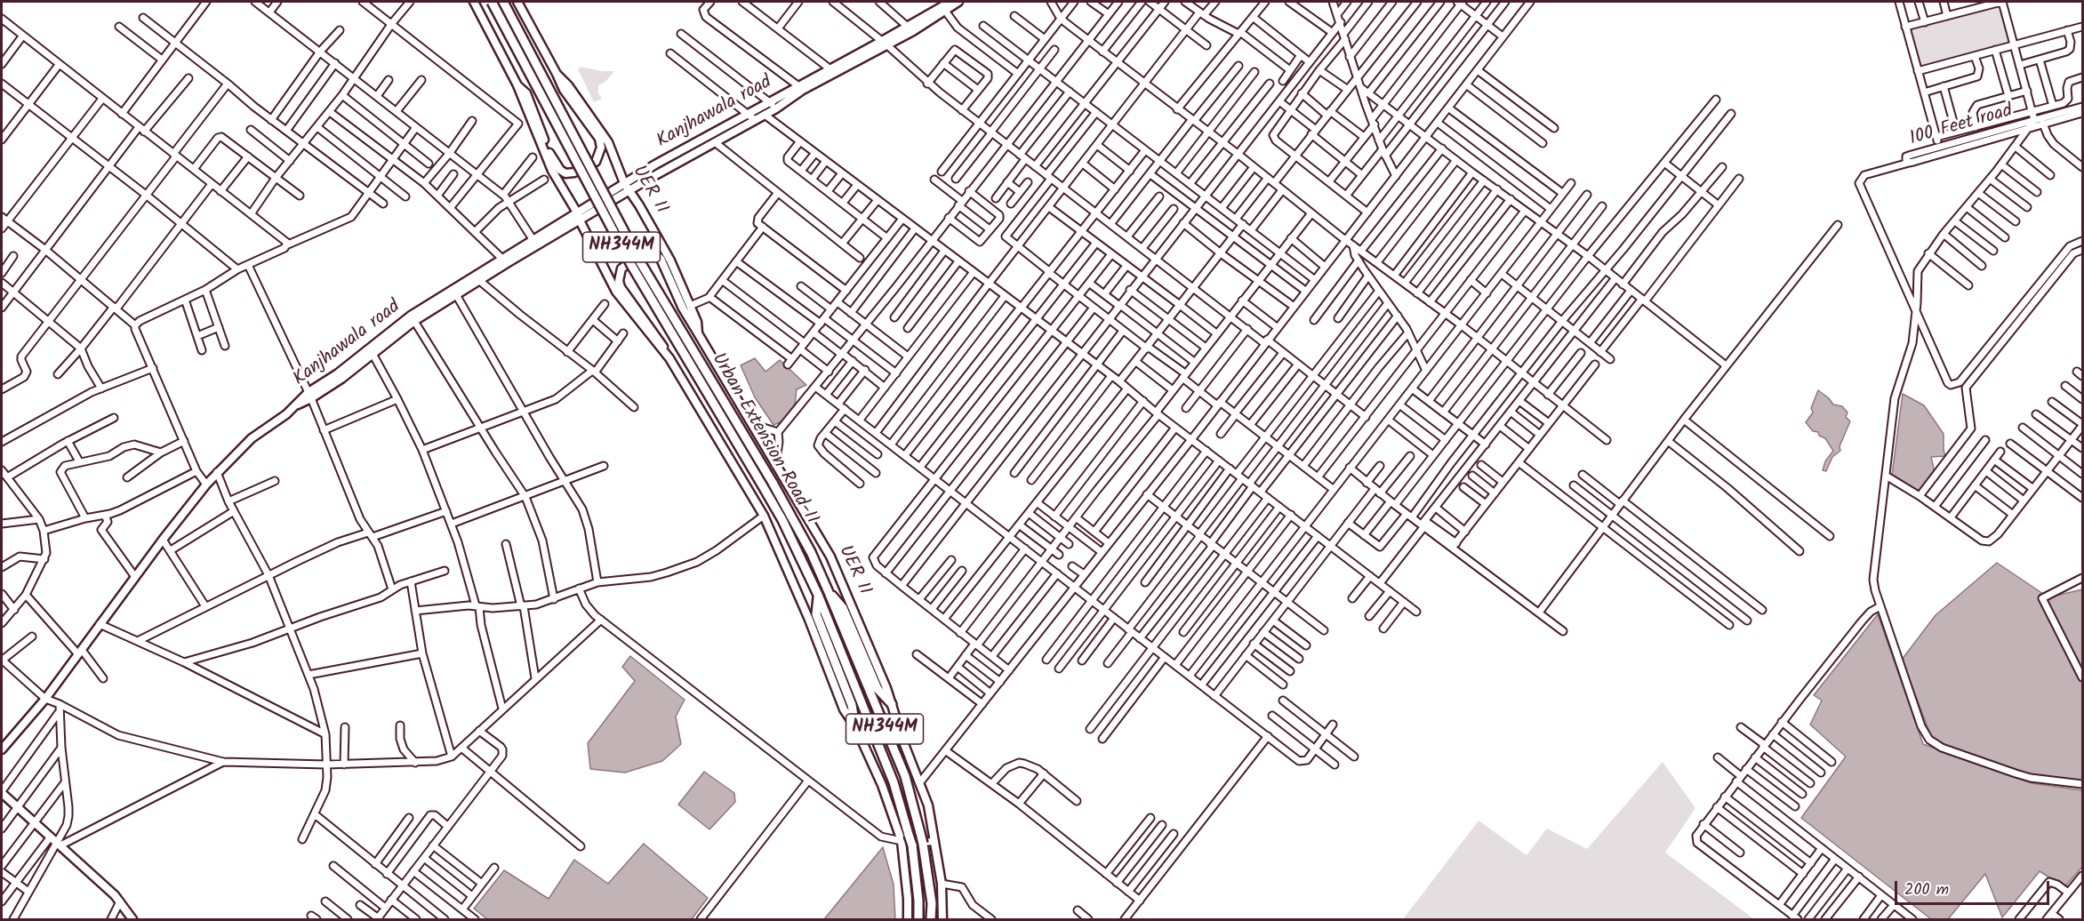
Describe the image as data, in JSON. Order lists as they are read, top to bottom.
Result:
{
  "streets": {
    "highway": ["NH344M", "Urban Extension Road-II"],
    "main road": ["Kanjhawala road", "UER II"],
    "street": ["100 Feet road"]
  },
  "crossings": [
    ["Kanjhawala road", "UER II"]
  ],
  "scale_bar": "200 m"
}
